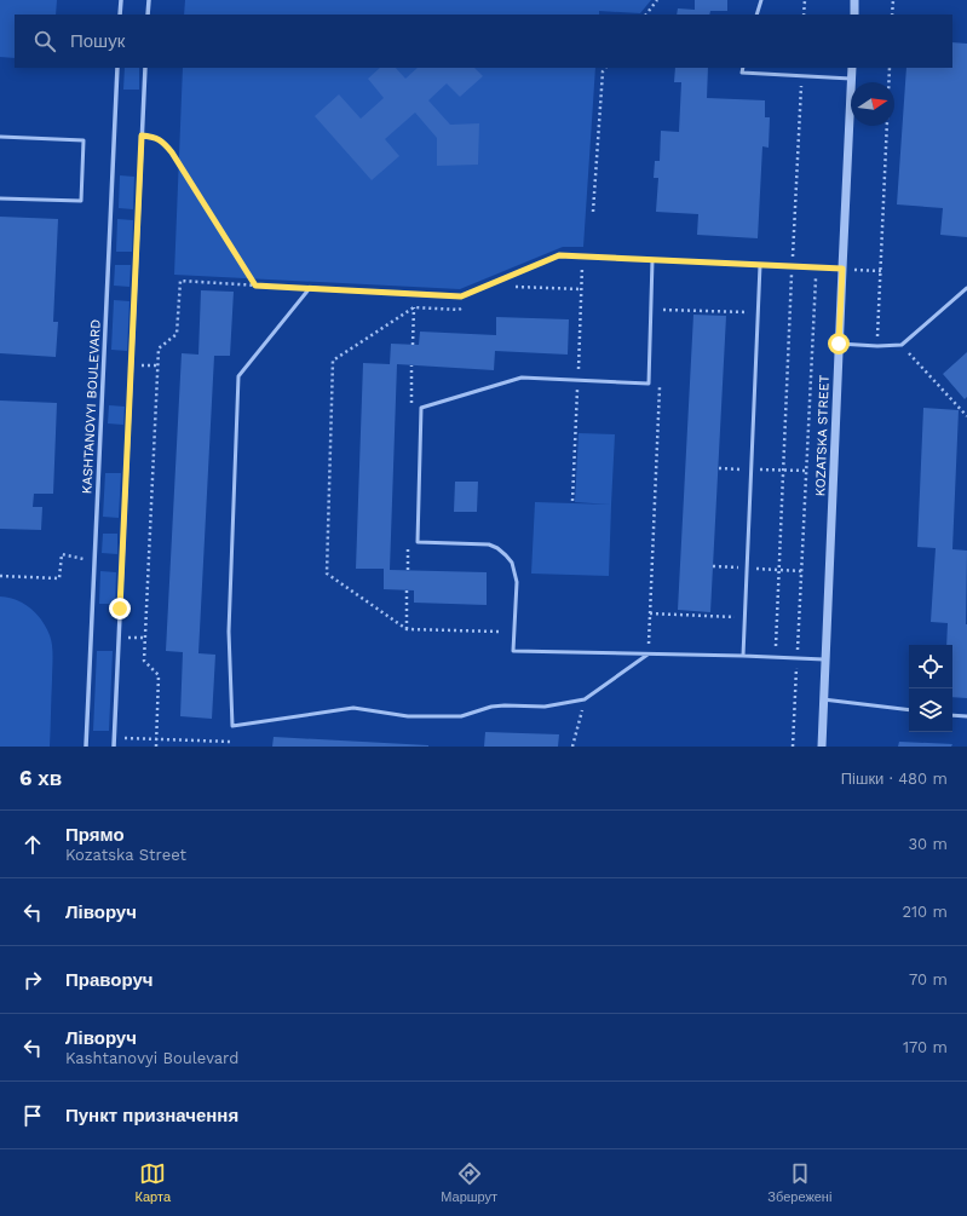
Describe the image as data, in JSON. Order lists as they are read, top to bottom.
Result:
{
  "streets": {
    "street": ["KASHTANOVYI BOULEVARD", "KOZATSKA STREET"]
  },
  "north": "right",
  "page": {
    "search": "Пошук",
    "heading": ["6 хв", "Пішки · 480 m"],
    "list": [
      ["Прямо", "Kozatska Street", "30 m"],
      ["Ліворуч", "210 m"],
      ["Праворуч", "70 m"],
      ["Ліворуч", "Kashtanovyi Boulevard", "170 m"],
      "Пункт призначення"
    ],
    "nav": ["Карта", "Маршрут", "Збережені"]
  }
}
